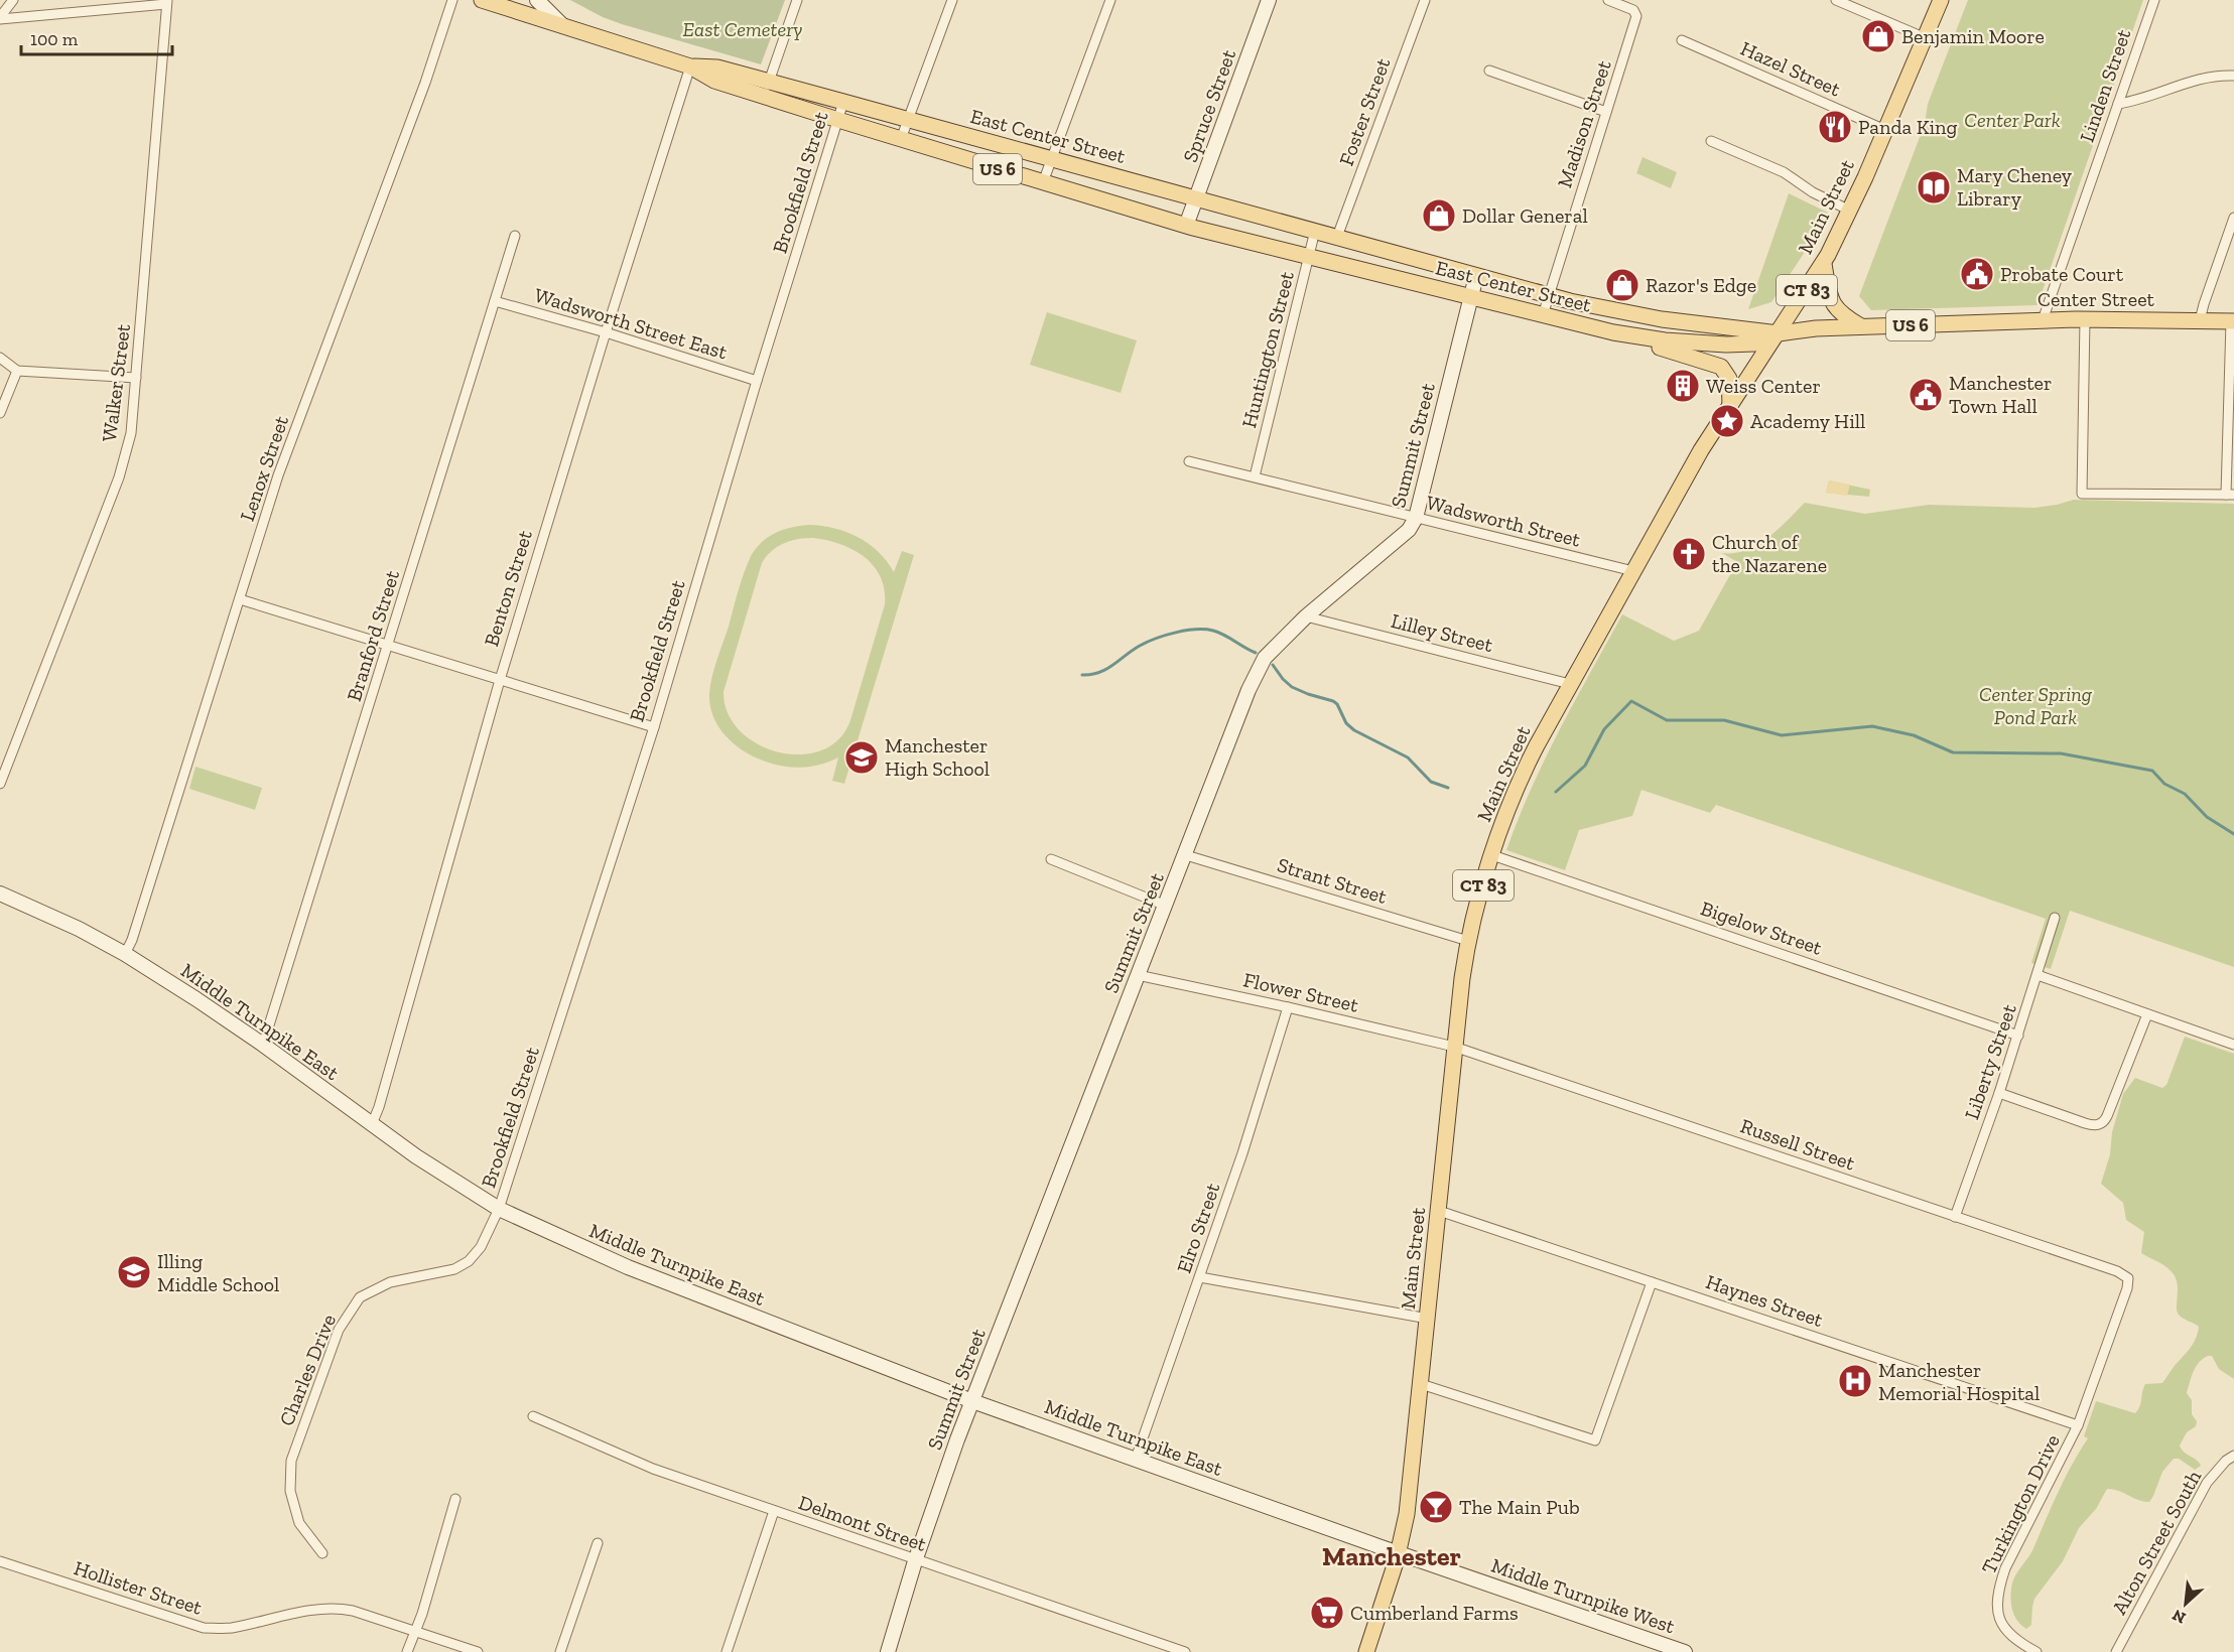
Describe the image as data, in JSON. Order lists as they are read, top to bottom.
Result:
{
  "streets": {
    "main road": [
      "Spruce Street",
      "East Center Street",
      "US 6",
      "Main Street",
      "CT 83",
      "Center Street",
      "Summit Street",
      "Middle Turnpike East",
      "Middle Turnpike West"
    ],
    "street": [
      "Hazel Street",
      "Linden Street",
      "Foster Street",
      "Madison Street",
      "Brookfield Street",
      "Wadsworth Street East",
      "Huntington Street",
      "Walker Street",
      "Lenox Street",
      "Wadsworth Street",
      "Benton Street",
      "Lilley Street",
      "Branford Street",
      "Strant Street",
      "Bigelow Street",
      "Flower Street",
      "Liberty Street",
      "Russell Street",
      "Elro Street",
      "Haynes Street",
      "Charles Drive",
      "Turkington Drive",
      "Delmont Street",
      "Alton Street South",
      "Hollister Street"
    ]
  },
  "crossings": [
    ["Hazel Street", "Main Street"],
    ["Linden Street", "Center Street"],
    ["Spruce Street", "East Center Street"],
    ["Foster Street", "East Center Street"],
    ["Madison Street", "East Center Street"],
    ["East Center Street", "Brookfield Street"],
    ["East Center Street", "Main Street"],
    ["East Center Street", "Center Street"],
    ["East Center Street", "Huntington Street"],
    ["East Center Street", "Summit Street"],
    ["East Center Street", "Benton Street"],
    ["Brookfield Street", "Wadsworth Street East"],
    ["Brookfield Street", "Middle Turnpike East"],
    ["Brookfield Street", "Charles Drive"],
    ["Main Street", "Center Street"],
    ["Main Street", "Wadsworth Street"],
    ["Main Street", "Lilley Street"],
    ["Main Street", "Strant Street"],
    ["Main Street", "Bigelow Street"],
    ["Main Street", "Flower Street"],
    ["Main Street", "Middle Turnpike East"],
    ["Main Street", "Russell Street"],
    ["Main Street", "Haynes Street"],
    ["Main Street", "Middle Turnpike West"],
    ["Wadsworth Street East", "Benton Street"],
    ["Wadsworth Street East", "Branford Street"],
    ["Huntington Street", "Wadsworth Street"],
    ["Summit Street", "Wadsworth Street"],
    ["Summit Street", "Lilley Street"],
    ["Summit Street", "Strant Street"],
    ["Summit Street", "Flower Street"],
    ["Summit Street", "Middle Turnpike East"],
    ["Summit Street", "Delmont Street"],
    ["Lenox Street", "Middle Turnpike East"],
    ["Benton Street", "Middle Turnpike East"],
    ["Branford Street", "Middle Turnpike East"],
    ["Bigelow Street", "Liberty Street"],
    ["Flower Street", "Russell Street"],
    ["Flower Street", "Elro Street"],
    ["Middle Turnpike East", "Elro Street"],
    ["Middle Turnpike East", "Charles Drive"],
    ["Middle Turnpike East", "Middle Turnpike West"],
    ["Liberty Street", "Russell Street"],
    ["Russell Street", "Turkington Drive"],
    ["Haynes Street", "Turkington Drive"]
  ],
  "districts": ["Manchester"],
  "parks": ["East Cemetery", "Center Park", "Center Spring Pond Park"],
  "places": {
    "shop": ["Benjamin Moore", "Dollar General", "Razor's Edge"],
    "restaurant": ["Panda King"],
    "library": ["Mary Cheney Library"],
    "public building": ["Probate Court", "Manchester Town Hall"],
    "building": ["Weiss Center"],
    "place": ["Academy Hill"],
    "church": ["Church of the Nazarene"],
    "school or university": ["Manchester High School", "Illing Middle School"],
    "hospital": ["Manchester Memorial Hospital"],
    "bar": ["The Main Pub"],
    "supermarket": ["Cumberland Farms"]
  },
  "scale_bar": "100 m",
  "north": "bottom left"
}
